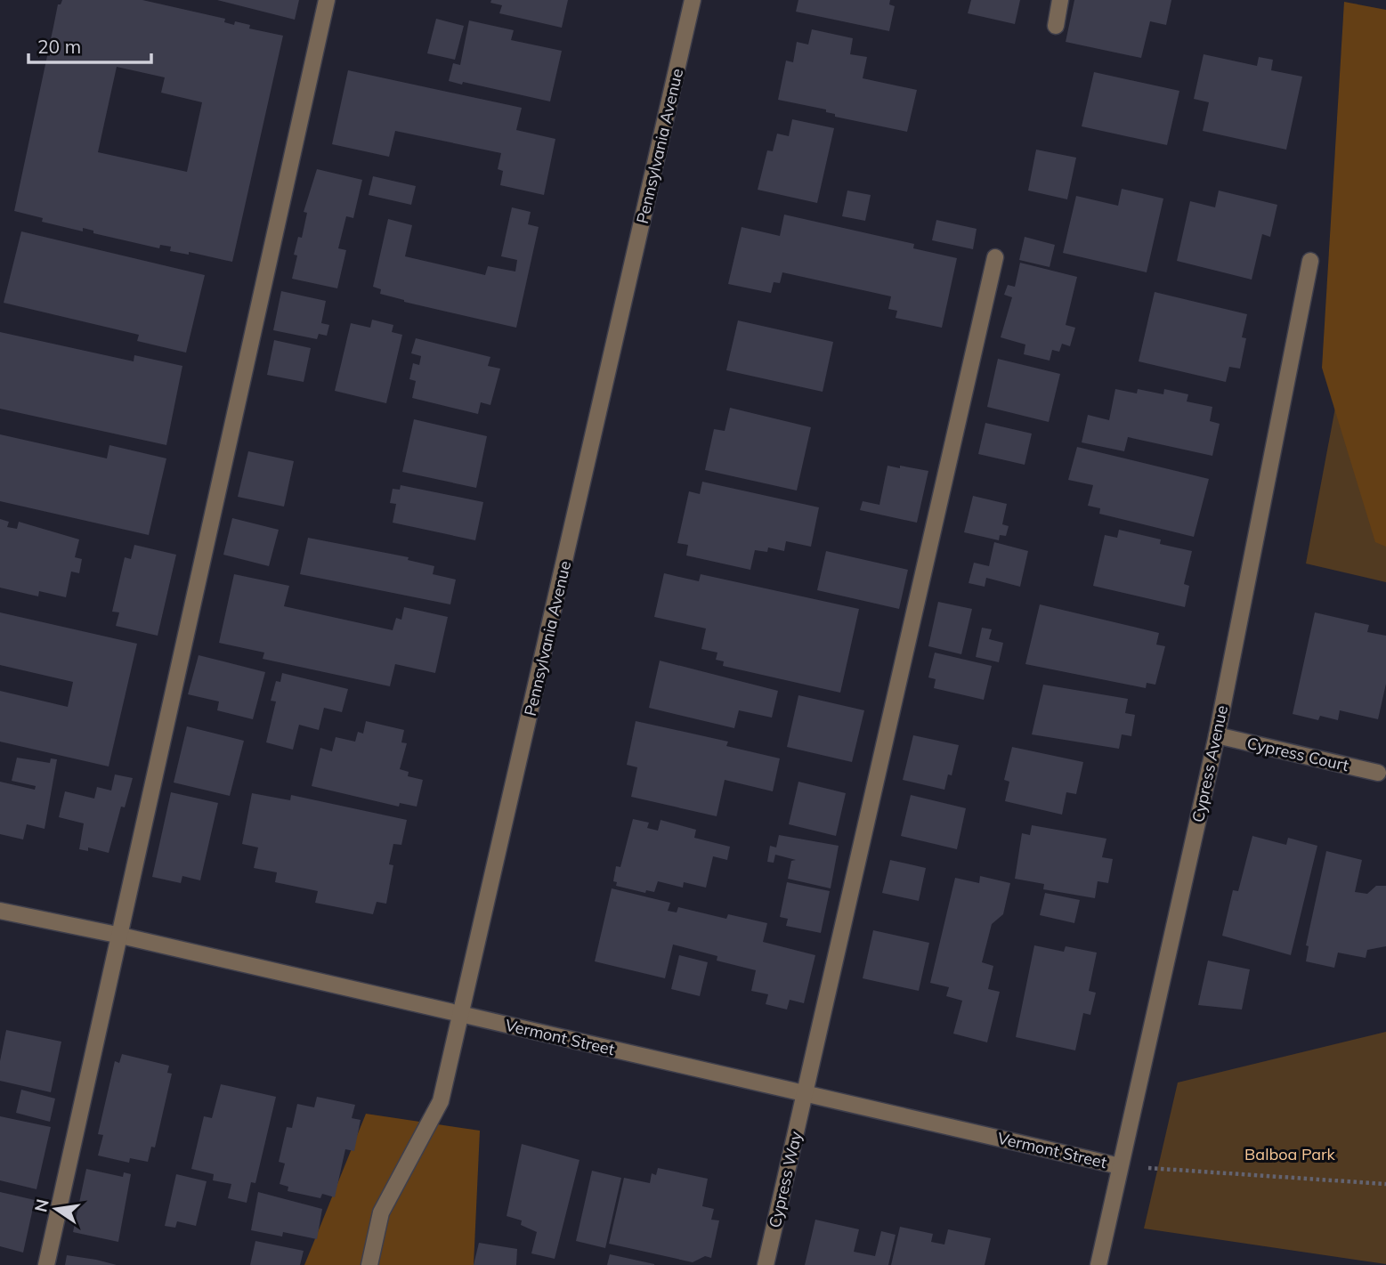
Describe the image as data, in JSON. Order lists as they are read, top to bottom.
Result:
{
  "streets": {
    "street": [
      "Pennsylvania Avenue",
      "Cypress Court",
      "Cypress Avenue",
      "Vermont Street",
      "Cypress Way"
    ]
  },
  "crossings": [
    ["Pennsylvania Avenue", "Vermont Street"],
    ["Cypress Court", "Cypress Avenue"],
    ["Cypress Avenue", "Vermont Street"],
    ["Vermont Street", "Cypress Way"]
  ],
  "parks": ["Balboa Park"],
  "scale_bar": "20 m",
  "north": "left"
}
